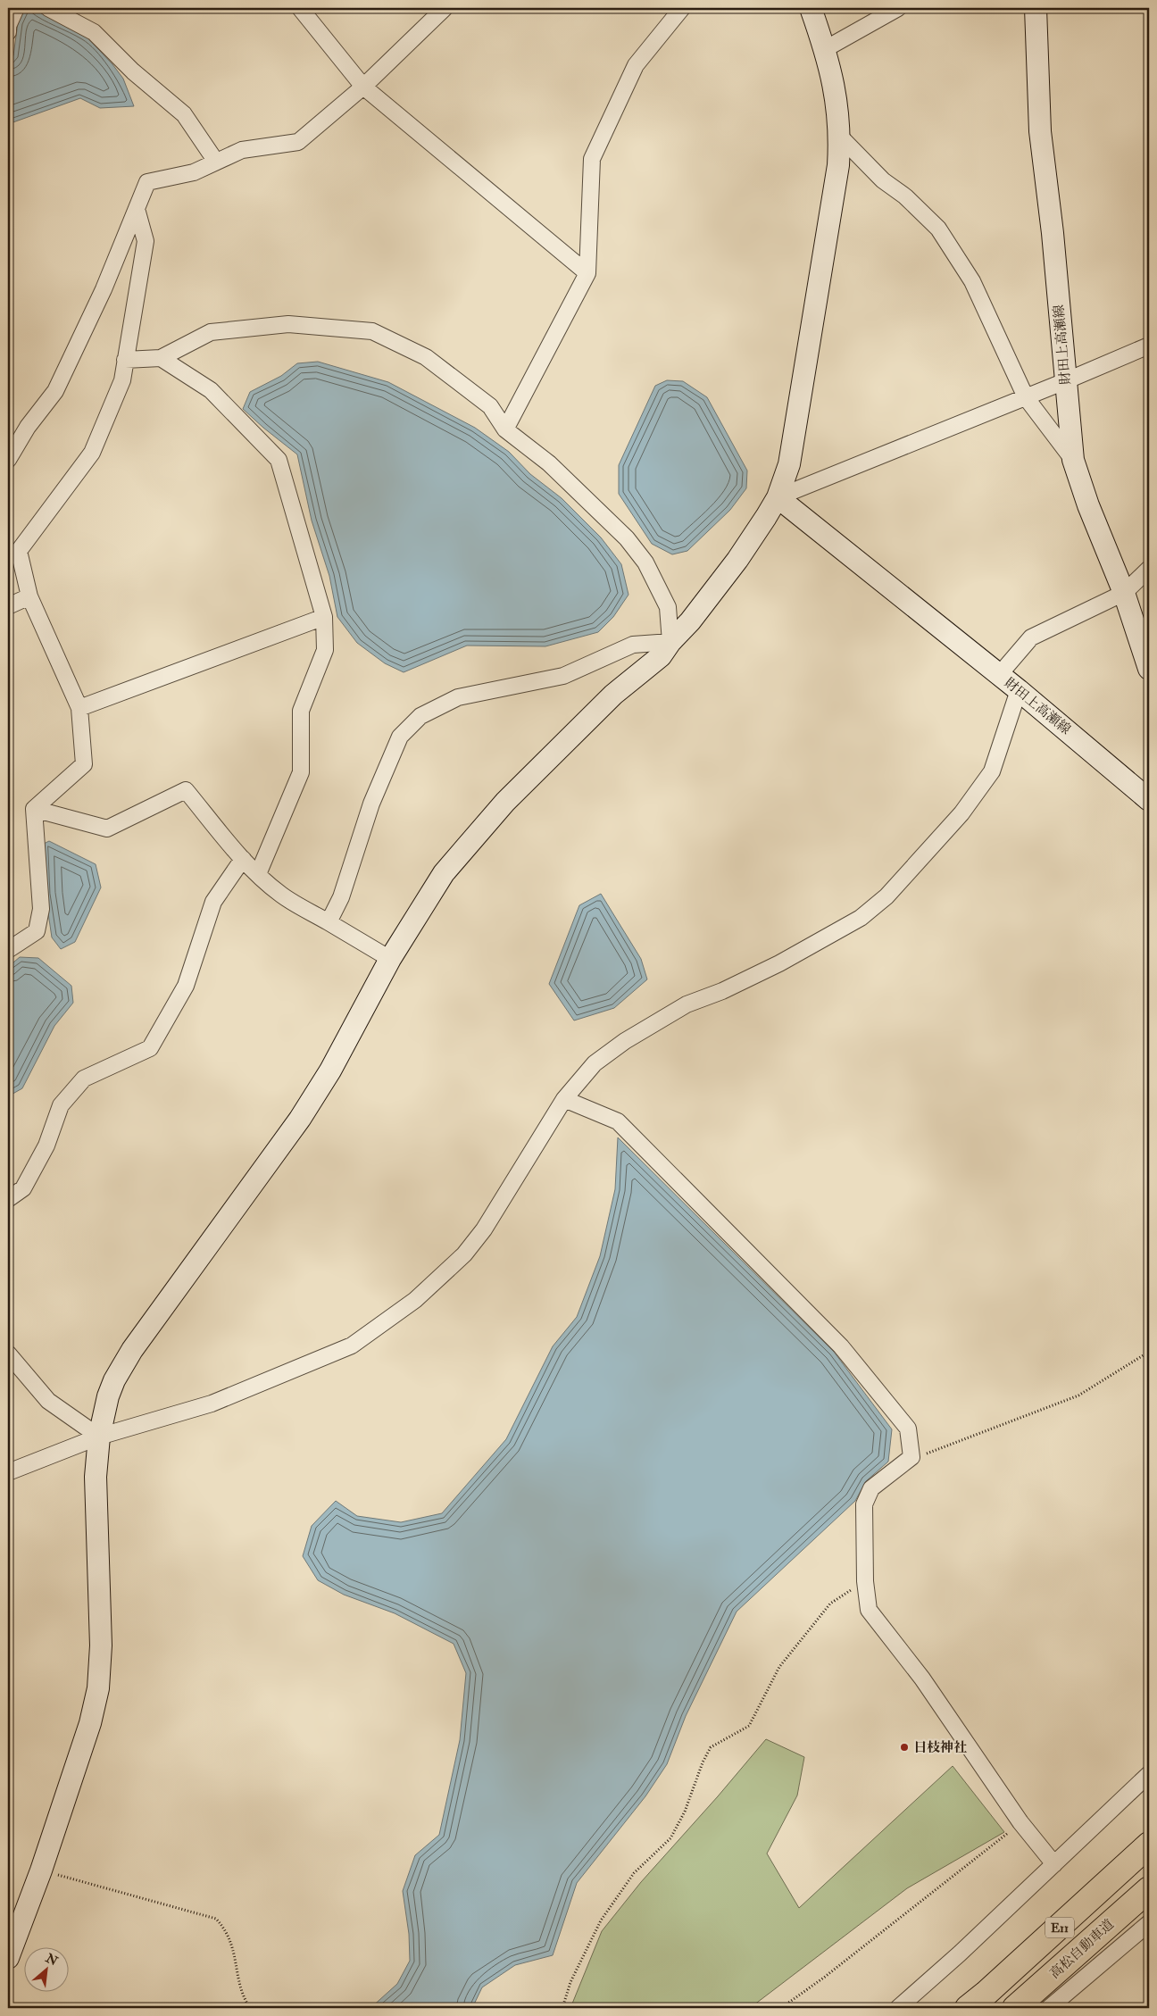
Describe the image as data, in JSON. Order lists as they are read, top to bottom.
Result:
{
  "streets": {
    "highway": ["E11", "高松自動車道"],
    "street": ["財田上高瀬線"]
  },
  "places": ["日枝神社"],
  "north": "top right"
}
